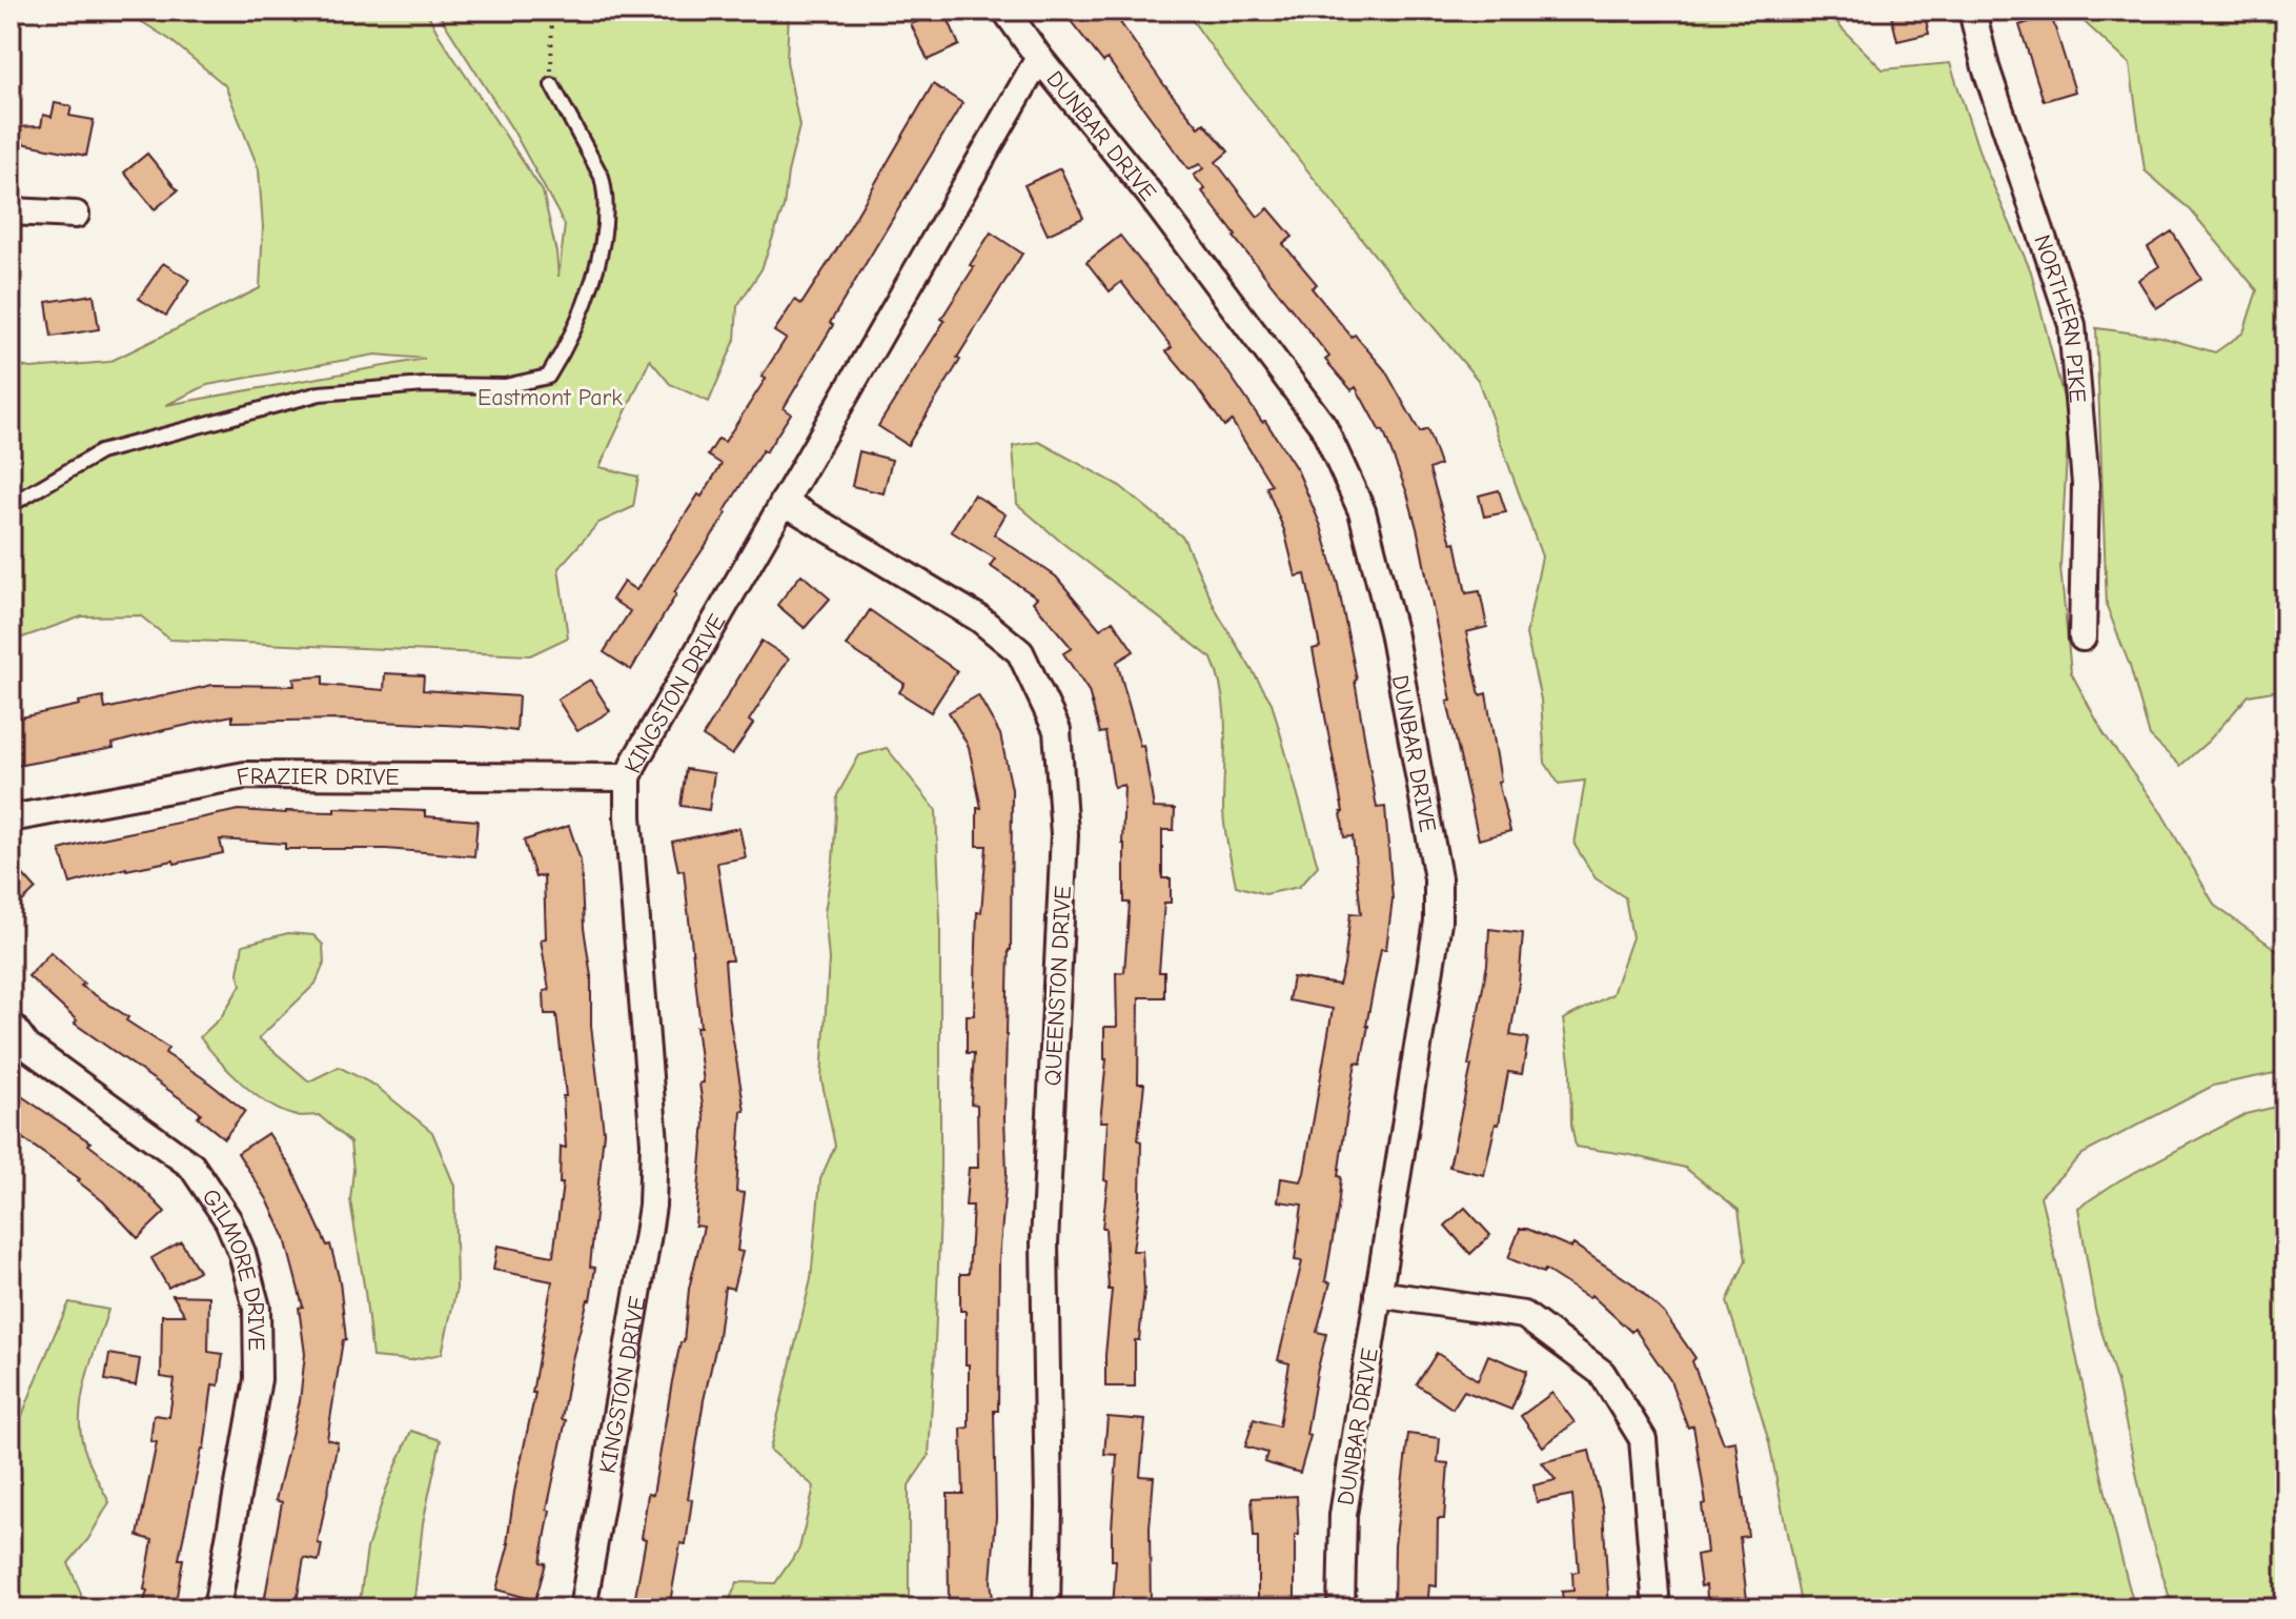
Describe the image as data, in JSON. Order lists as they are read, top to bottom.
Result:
{
  "streets": {
    "street": [
      "DUNBAR DRIVE",
      "NORTHERN PIKE",
      "KINGSTON DRIVE",
      "FRAZIER DRIVE",
      "QUEENSTON DRIVE",
      "GILMORE DRIVE"
    ]
  },
  "crossings": [
    ["DUNBAR DRIVE", "KINGSTON DRIVE"],
    ["KINGSTON DRIVE", "FRAZIER DRIVE"],
    ["KINGSTON DRIVE", "QUEENSTON DRIVE"]
  ],
  "parks": ["Eastmont Park"]
}
